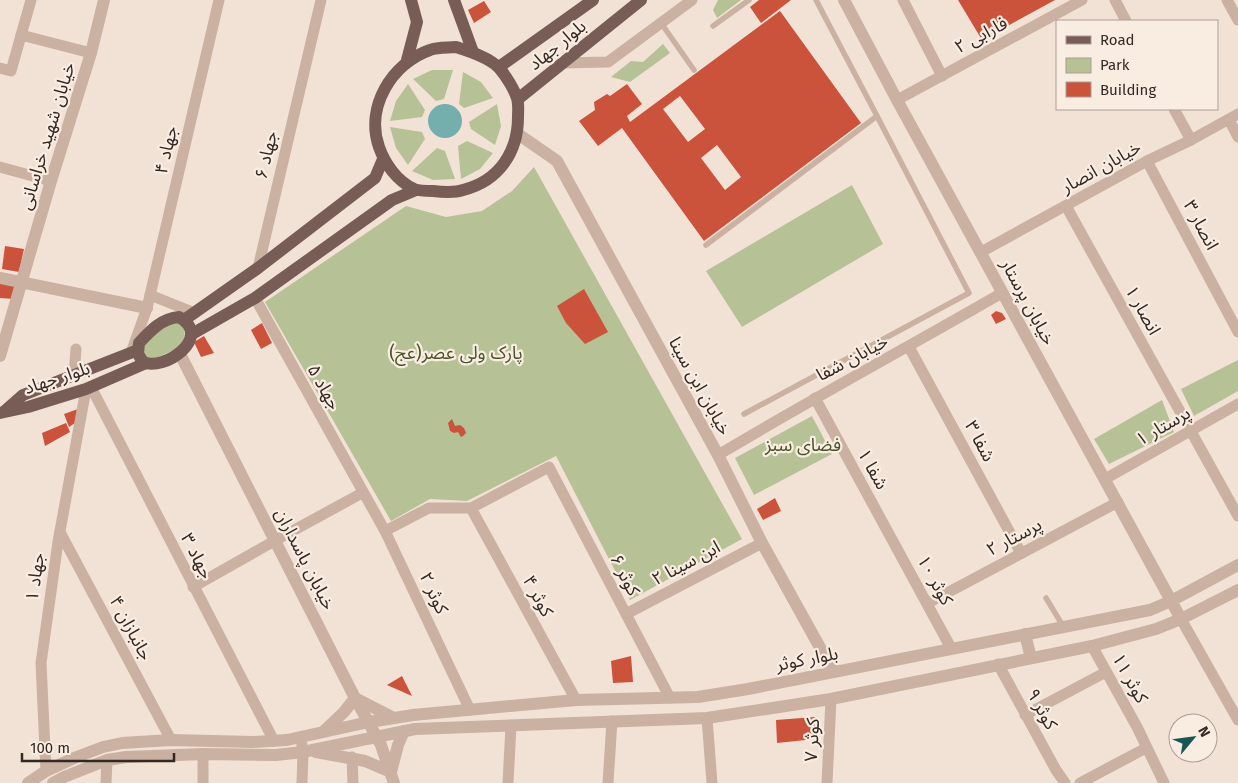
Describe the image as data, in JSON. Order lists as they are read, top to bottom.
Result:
{
  "streets": {
    "main road": ["بلوار جهاد"],
    "street": [
      "فارابی ۲",
      "خیابان شهید خراسانی",
      "جهاد ۴",
      "جهاد ۶",
      "خیابان انصار",
      "انصار ۳",
      "خیابان پرستار",
      "انصار ۱",
      "خیابان شفا",
      "خیابان ابن سینا",
      "جهاد ۵",
      "پرستار ۱",
      "شفا ۳",
      "شفا ۱",
      "پرستار ۲",
      "جهاد ۳",
      "خیابان پاسداران",
      "ابن سینا ۲",
      "کوثر ۶",
      "جهاد ۱",
      "کوثر ۱۰",
      "کوثر ۲",
      "کوثر ۴",
      "جانبازان ۴",
      "بلوار کوثر",
      "کوثر ۱۱",
      "کوثر ۹",
      "کوثر ۷"
    ]
  },
  "crossings": [
    ["فارابی ۲", "خیابان پرستار"],
    ["بلوار جهاد", "جهاد ۴"],
    ["بلوار جهاد", "خیابان ابن سینا"],
    ["بلوار جهاد", "جهاد ۳"],
    ["بلوار جهاد", "خیابان پاسداران"],
    ["بلوار جهاد", "جهاد ۱"],
    ["خیابان انصار", "انصار ۳"],
    ["خیابان انصار", "خیابان پرستار"],
    ["خیابان انصار", "انصار ۱"],
    ["خیابان پرستار", "خیابان شفا"],
    ["خیابان پرستار", "پرستار ۱"],
    ["خیابان پرستار", "پرستار ۲"],
    ["خیابان پرستار", "بلوار کوثر"],
    ["انصار ۱", "پرستار ۱"],
    ["خیابان شفا", "خیابان ابن سینا"],
    ["خیابان شفا", "شفا ۳"],
    ["خیابان شفا", "شفا ۱"],
    ["خیابان ابن سینا", "ابن سینا ۲"],
    ["خیابان ابن سینا", "بلوار کوثر"],
    ["جهاد ۵", "کوثر ۲"],
    ["شفا ۳", "پرستار ۲"],
    ["شفا ۱", "کوثر ۱۰"],
    ["پرستار ۲", "کوثر ۱۰"],
    ["جهاد ۳", "جهاد ۱"],
    ["جهاد ۳", "بلوار کوثر"],
    ["خیابان پاسداران", "بلوار کوثر"],
    ["ابن سینا ۲", "کوثر ۶"],
    ["کوثر ۶", "کوثر ۴"],
    ["کوثر ۶", "بلوار کوثر"],
    ["جهاد ۱", "جانبازان ۴"],
    ["جهاد ۱", "بلوار کوثر"],
    ["کوثر ۱۰", "بلوار کوثر"],
    ["کوثر ۲", "بلوار کوثر"],
    ["کوثر ۴", "بلوار کوثر"],
    ["جانبازان ۴", "بلوار کوثر"]
  ],
  "parks": ["پارک ولی عصر(عج)", "فضای سبز"],
  "legend": ["Road", "Park", "Building"],
  "scale_bar": "100 m",
  "north": "top right"
}
